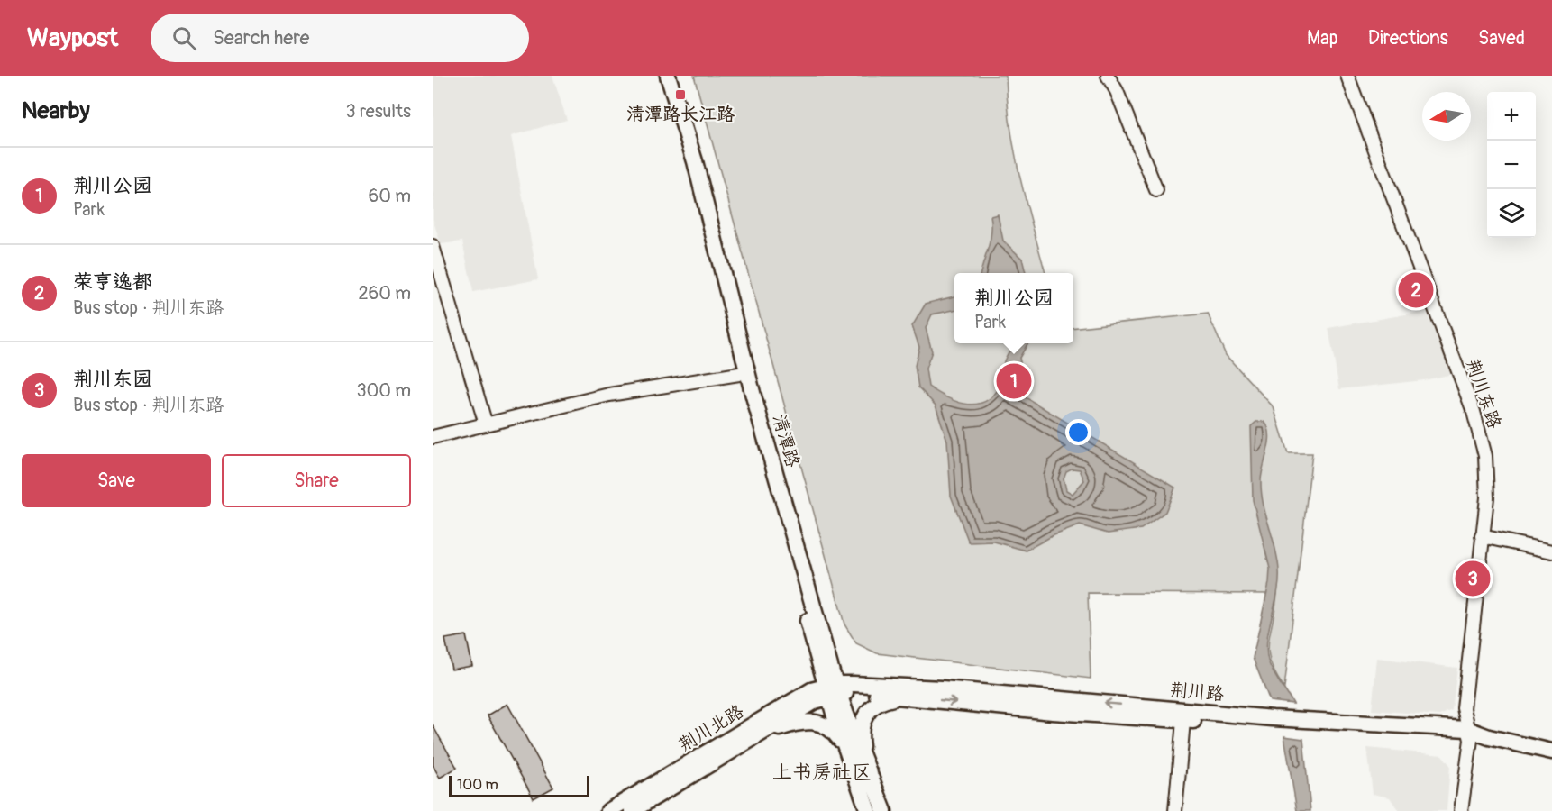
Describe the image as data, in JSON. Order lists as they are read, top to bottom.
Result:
{
  "streets": {
    "main road": ["清潭路", "荆川路", "荆川北路"],
    "street": ["荆川东路"]
  },
  "crossings": [
    ["荆川东路", "荆川路"],
    ["清潭路", "荆川路"],
    ["清潭路", "荆川北路"],
    ["荆川路", "荆川北路"]
  ],
  "districts": ["上书房社区"],
  "places": {
    "transit": ["清潭路长江路"]
  },
  "scale_bar": "100 m",
  "north": "left",
  "page": {
    "header": "Waypost",
    "search": "Search here",
    "nav": ["Map", "Directions", "Saved"],
    "heading": ["Nearby", "3 results"],
    "map_buttons": ["+", "−"],
    "list": [
      {
        "mark": "1",
        "name": "荆川公园",
        "note": "Park",
        "value": "60 m"
      },
      {
        "mark": "2",
        "name": "荣亨逸都",
        "note": "Bus stop · 荆川东路",
        "value": "260 m"
      },
      {
        "mark": "3",
        "name": "荆川东园",
        "note": "Bus stop · 荆川东路",
        "value": "300 m"
      }
    ],
    "pins": ["2", "1", "3"],
    "popup": ["荆川公园", "Park"],
    "buttons": ["Save", "Share"],
    "scale": "100 m"
  }
}
